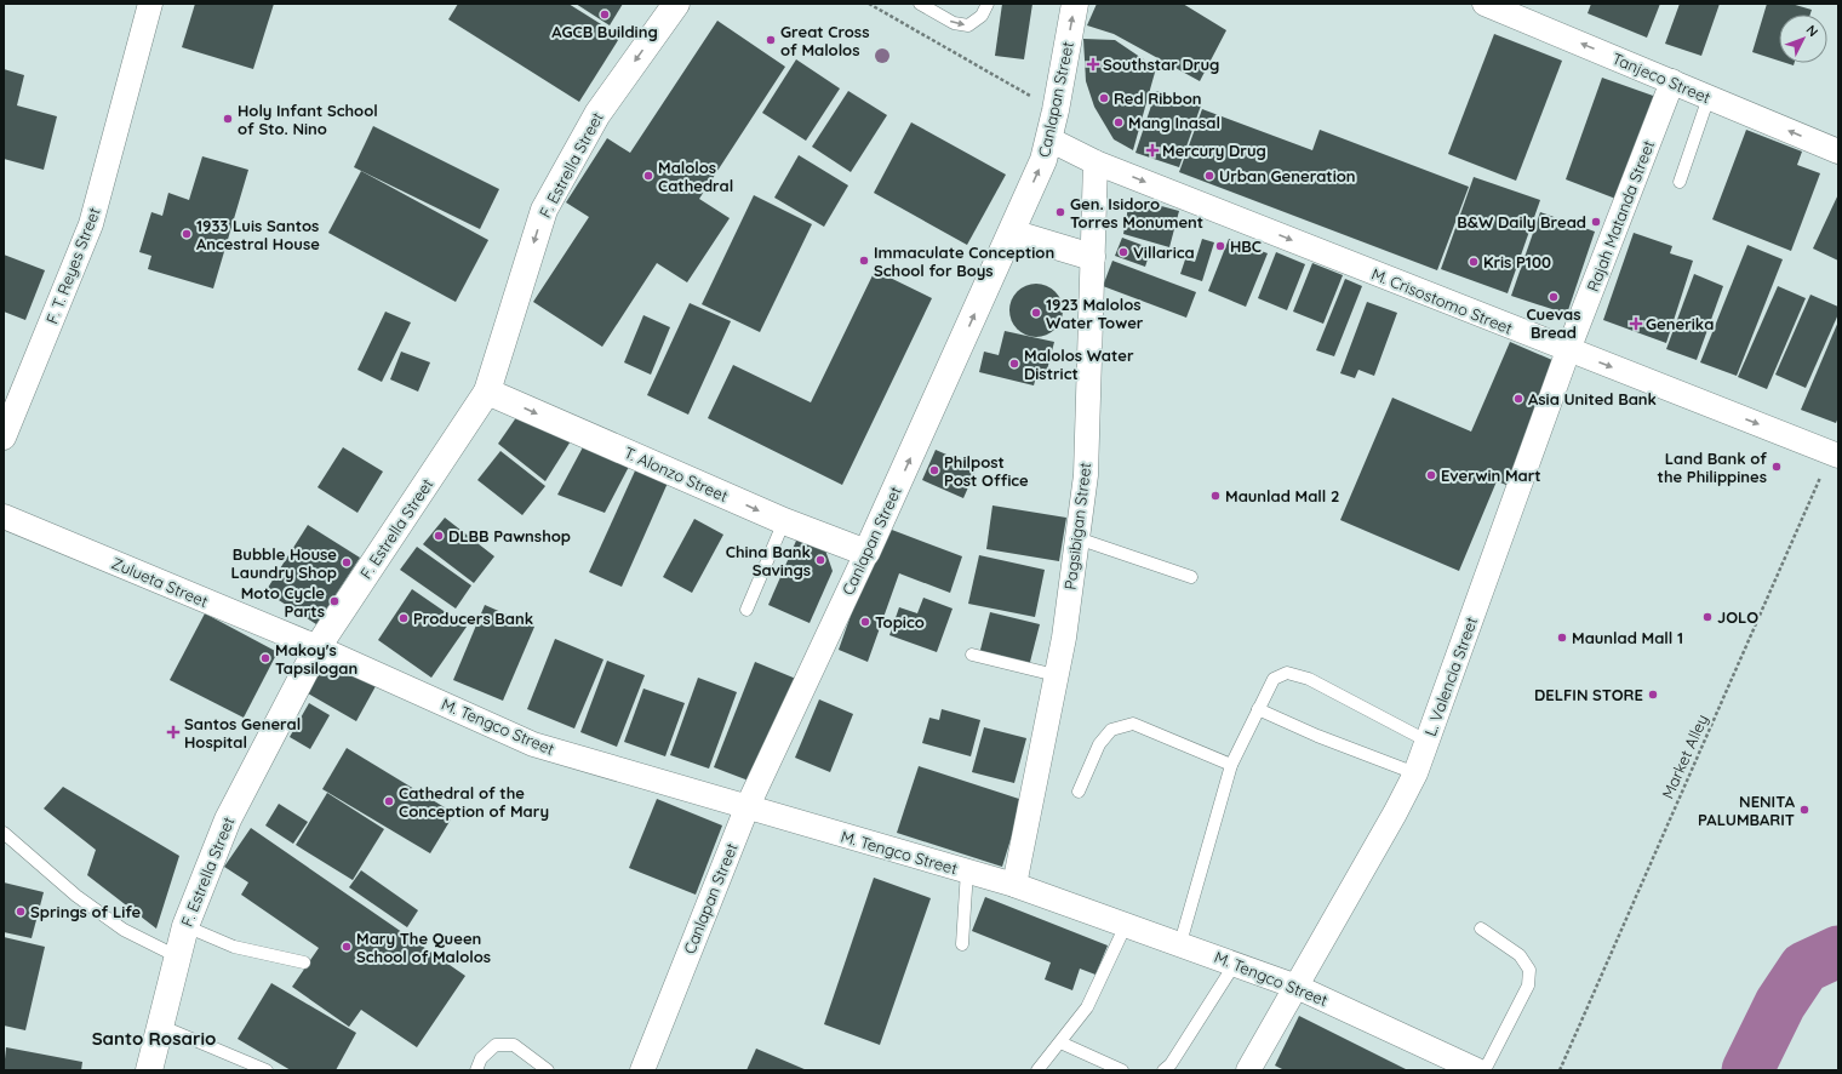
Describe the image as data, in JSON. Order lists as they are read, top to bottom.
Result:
{
  "streets": {
    "main road": ["Canlapan Street", "F. Estrella Street", "T. Alonzo Street"],
    "street": [
      "Tanjeco Street",
      "Rajah Matanda Street",
      "F. T. Reyes Street",
      "M. Crisostomo Street",
      "Pagsibigan Street",
      "Zulueta Street",
      "L. Valencia Street",
      "M. Tengco Street"
    ],
    "path": ["Market Alley"]
  },
  "crossings": [
    ["Tanjeco Street", "Rajah Matanda Street"],
    ["Canlapan Street", "M. Crisostomo Street"],
    ["Canlapan Street", "T. Alonzo Street"],
    ["Canlapan Street", "M. Tengco Street"],
    ["F. Estrella Street", "T. Alonzo Street"],
    ["F. Estrella Street", "Zulueta Street"],
    ["F. Estrella Street", "M. Tengco Street"],
    ["Rajah Matanda Street", "M. Crisostomo Street"],
    ["Rajah Matanda Street", "L. Valencia Street"],
    ["M. Crisostomo Street", "Pagsibigan Street"],
    ["M. Crisostomo Street", "L. Valencia Street"],
    ["M. Crisostomo Street", "Market Alley"],
    ["Pagsibigan Street", "M. Tengco Street"],
    ["Zulueta Street", "M. Tengco Street"],
    ["L. Valencia Street", "M. Tengco Street"]
  ],
  "one_way": [
    "Tanjeco Street",
    "Canlapan Street",
    "F. Estrella Street",
    "M. Crisostomo Street",
    "T. Alonzo Street"
  ],
  "districts": ["Santo Rosario"],
  "places": {
    "other": [
      "AGCB Building",
      "Great Cross of Malolos",
      "Red Ribbon",
      "Holy Infant School of Sto. Nino",
      "Mang Inasal",
      "Malolos Cathedral",
      "Urban Generation",
      "Gen. Isidoro Torres Monument",
      "B&W Daily Bread",
      "1933 Luis Santos Ancestral House",
      "HBC",
      "Villarica",
      "Immaculate Conception School for Boys",
      "Kris P100",
      "Cuevas Bread",
      "1923 Malolos Water Tower",
      "Malolos Water District",
      "Asia United Bank",
      "Land Bank of the Philippines",
      "Philpost Post Office",
      "Everwin Mart",
      "Maunlad Mall 2",
      "DLBB Pawnshop",
      "China Bank Savings",
      "Bubble House Laundry Shop",
      "Moto Cycle Parts",
      "JOLO",
      "Producers Bank",
      "Topico",
      "Maunlad Mall 1",
      "Makoy's Tapsilogan",
      "DELFIN STORE",
      "Cathedral of the Conception of Mary",
      "NENITA PALUMBARIT",
      "Springs of Life",
      "Mary The Queen School of Malolos"
    ],
    "health": [
      "Southstar Drug",
      "Mercury Drug",
      "Generika",
      "Santos General Hospital"
    ]
  },
  "north": "top right"
}
